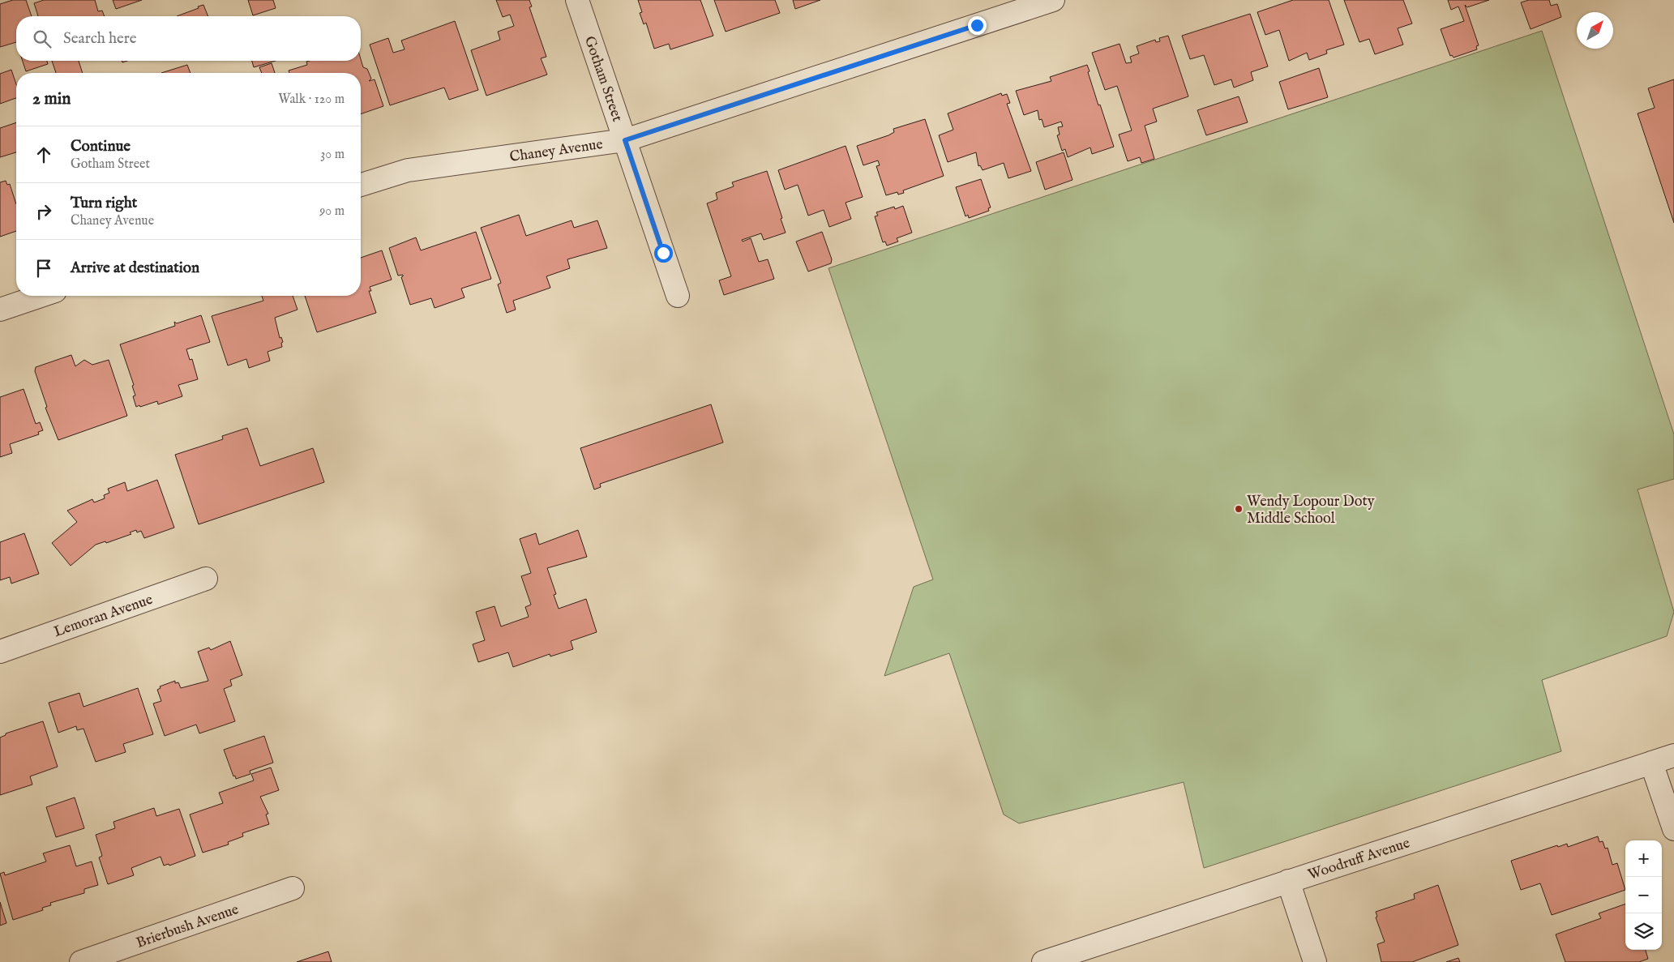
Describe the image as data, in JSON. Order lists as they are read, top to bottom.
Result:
{
  "streets": {
    "street": [
      "Gotham Street",
      "Chaney Avenue",
      "Lemoran Avenue",
      "Woodruff Avenue",
      "Brierbush Avenue"
    ]
  },
  "crossings": [
    ["Gotham Street", "Chaney Avenue"]
  ],
  "places": ["Wendy Lopour Doty Middle School"],
  "north": "top right",
  "page": {
    "search": "Search here",
    "heading": ["2 min", "Walk · 120 m"],
    "list": [
      ["Continue", "Gotham Street", "30 m"],
      ["Turn right", "Chaney Avenue", "90 m"],
      "Arrive at destination"
    ],
    "map_buttons": ["+", "−"]
  }
}
